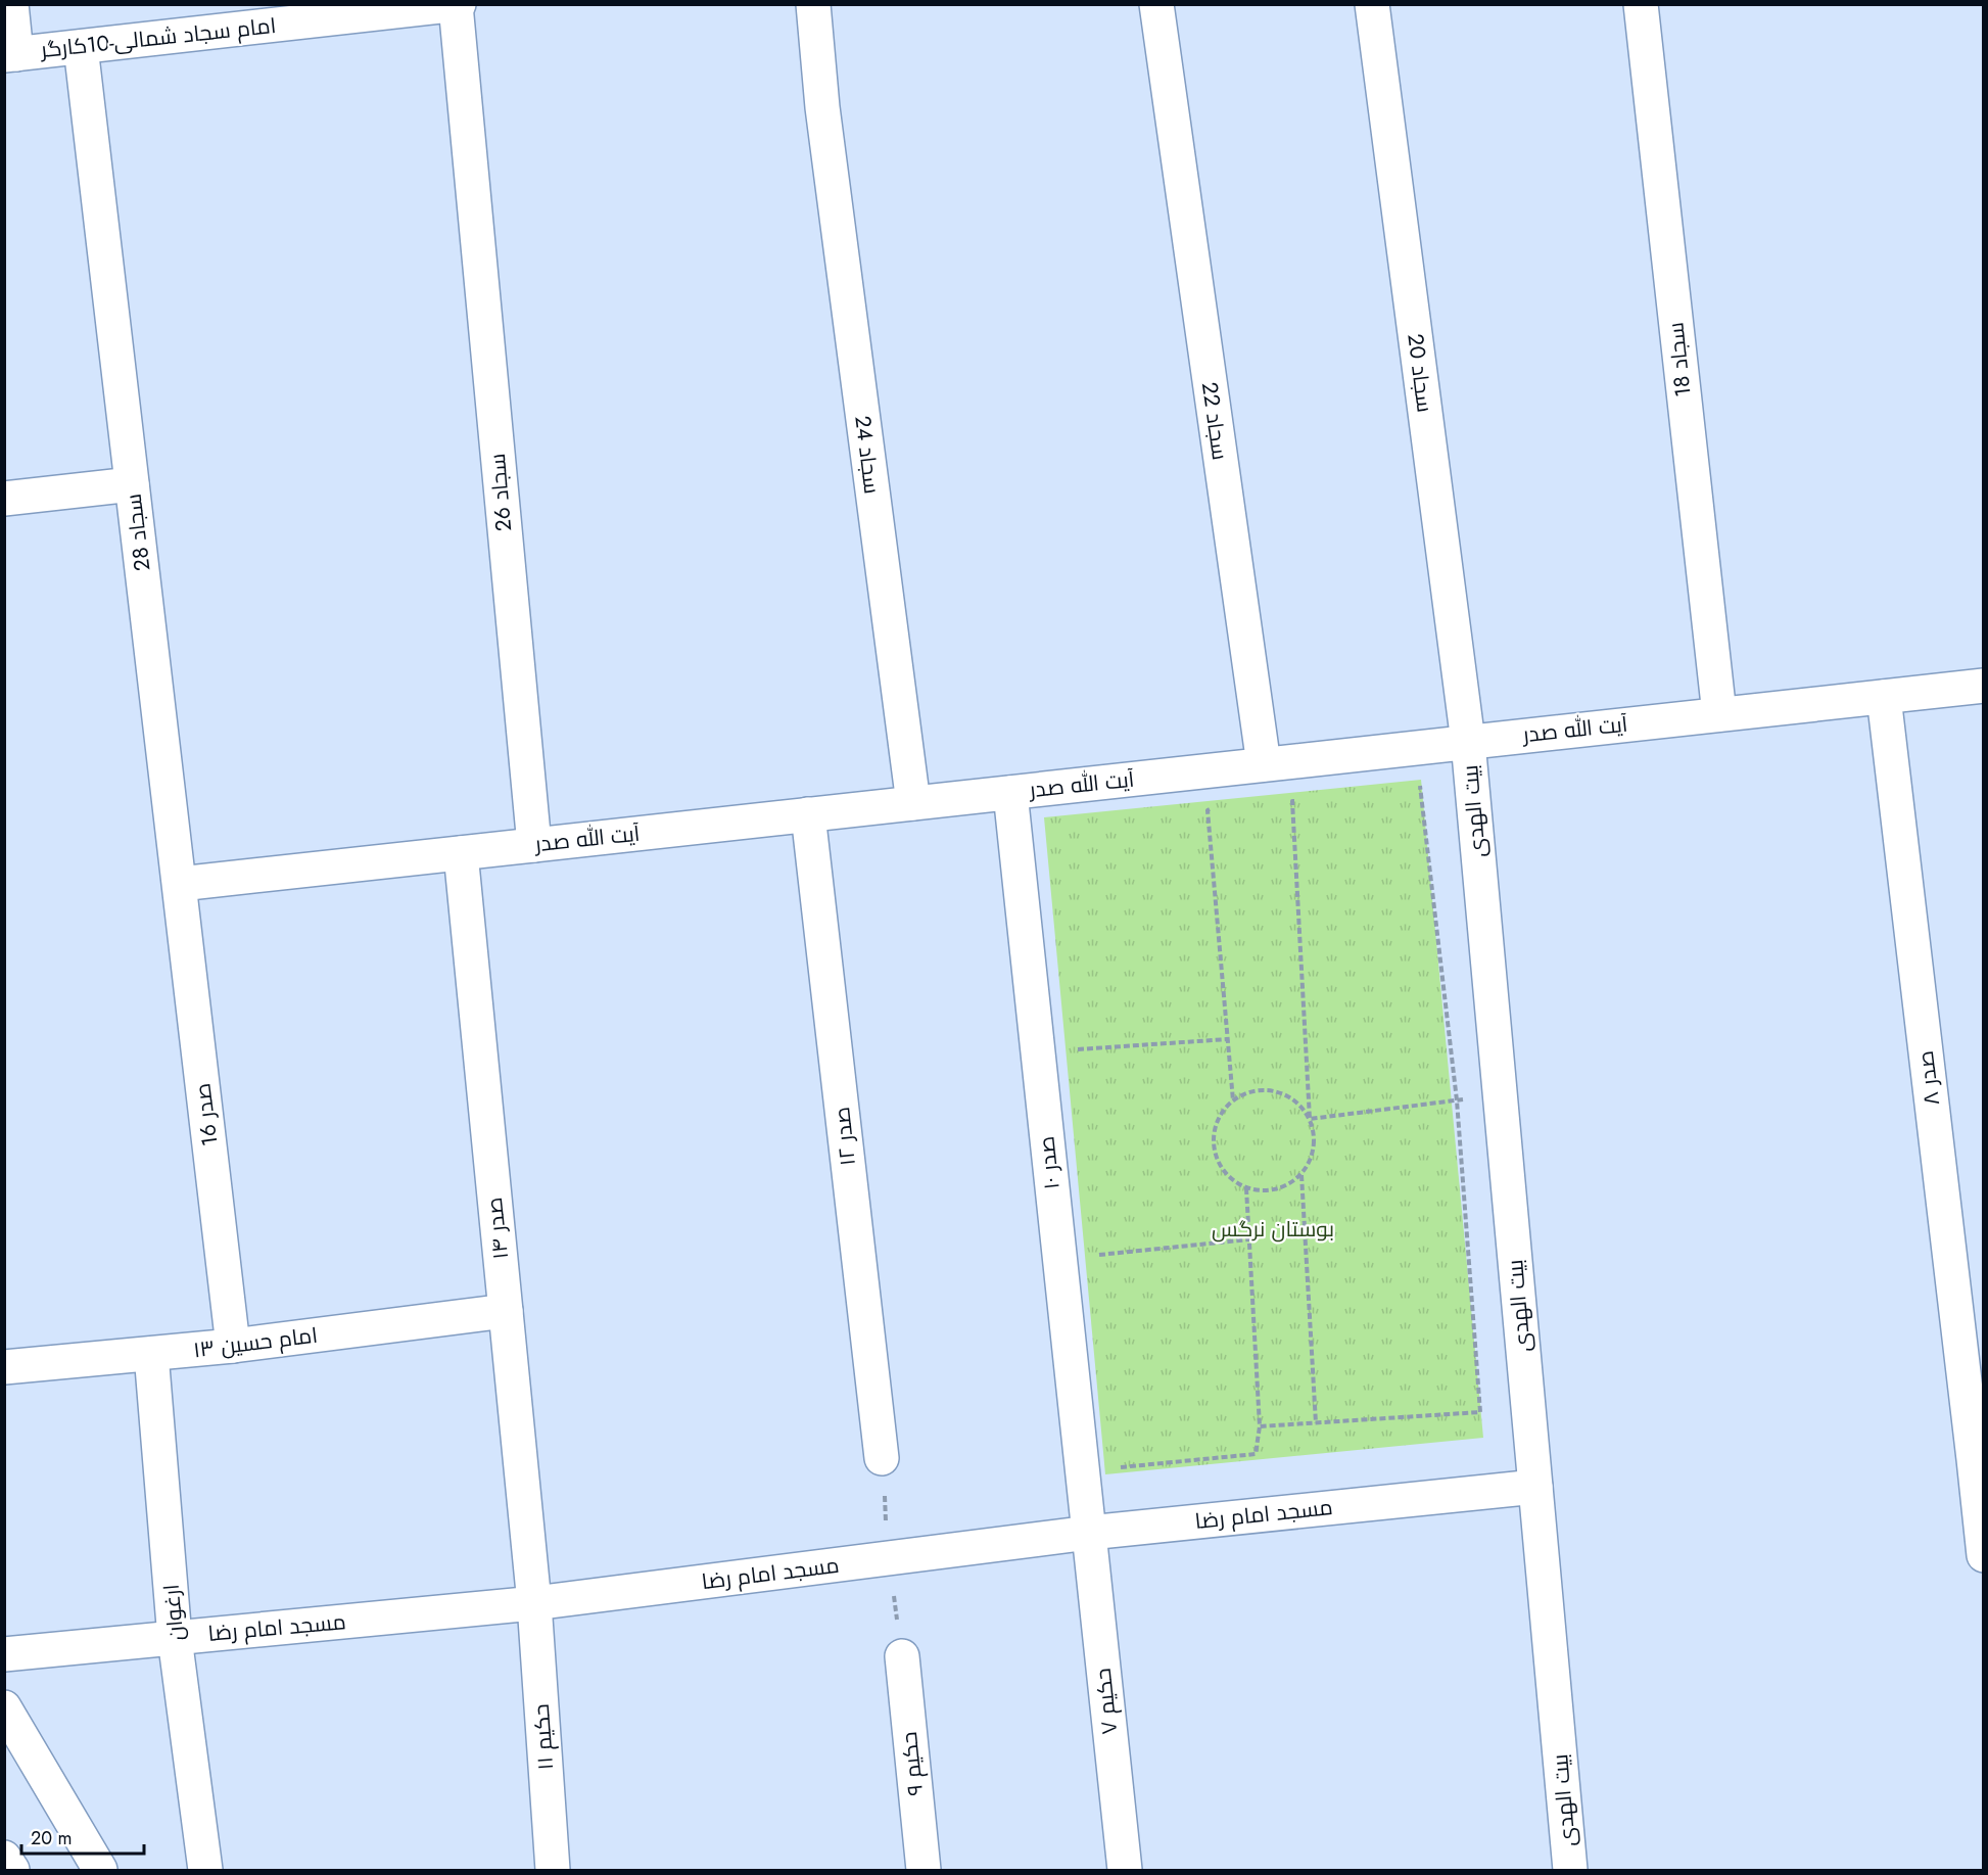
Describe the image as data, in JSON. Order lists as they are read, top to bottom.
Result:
{
  "streets": {
    "street": [
      "امام سجاد شمالی-10کارگر",
      "سجاد 18",
      "سجاد 20",
      "سجاد 22",
      "سجاد 24",
      "سجاد 26",
      "سجاد 28",
      "آیت الله صدر",
      "بیت الهدی",
      "صدر ۸",
      "صدر 16",
      "صدر ۱۲",
      "صدر ۱۰",
      "صدر ۱۴",
      "امام حسین ۱۳",
      "مسجد امام رضا",
      "ارغوان",
      "حکیم ۷",
      "حکیم ۱۱",
      "حکیم ۹"
    ]
  },
  "crossings": [
    ["امام سجاد شمالی-10کارگر", "سجاد 26"],
    ["امام سجاد شمالی-10کارگر", "سجاد 28"],
    ["سجاد 18", "آیت الله صدر"],
    ["سجاد 20", "آیت الله صدر"],
    ["سجاد 20", "بیت الهدی"],
    ["سجاد 22", "آیت الله صدر"],
    ["سجاد 24", "آیت الله صدر"],
    ["سجاد 26", "آیت الله صدر"],
    ["سجاد 28", "آیت الله صدر"],
    ["سجاد 28", "صدر 16"],
    ["آیت الله صدر", "بیت الهدی"],
    ["آیت الله صدر", "صدر ۸"],
    ["آیت الله صدر", "صدر 16"],
    ["آیت الله صدر", "صدر ۱۲"],
    ["آیت الله صدر", "صدر ۱۰"],
    ["آیت الله صدر", "صدر ۱۴"],
    ["بیت الهدی", "مسجد امام رضا"],
    ["صدر 16", "امام حسین ۱۳"],
    ["صدر ۱۰", "مسجد امام رضا"],
    ["صدر ۱۰", "حکیم ۷"],
    ["صدر ۱۴", "امام حسین ۱۳"],
    ["صدر ۱۴", "مسجد امام رضا"],
    ["صدر ۱۴", "حکیم ۱۱"],
    ["امام حسین ۱۳", "ارغوان"],
    ["مسجد امام رضا", "ارغوان"],
    ["مسجد امام رضا", "حکیم ۷"],
    ["مسجد امام رضا", "حکیم ۱۱"]
  ],
  "parks": ["بوستان نرگس"],
  "scale_bar": "20 m"
}
